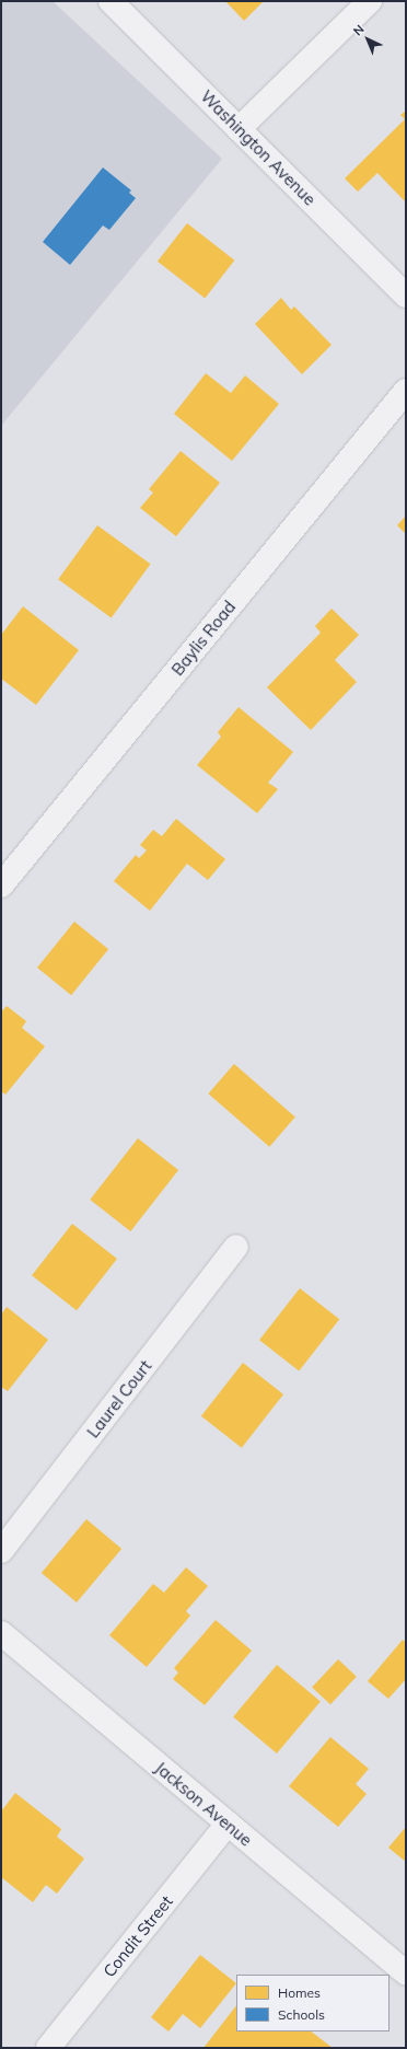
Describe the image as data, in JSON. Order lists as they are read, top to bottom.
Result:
{
  "streets": {
    "street": [
      "Washington Avenue",
      "Baylis Road",
      "Laurel Court",
      "Jackson Avenue",
      "Condit Street"
    ]
  },
  "crossings": [
    ["Jackson Avenue", "Condit Street"]
  ],
  "legend": ["Homes", "Schools"],
  "north": "top left"
}
